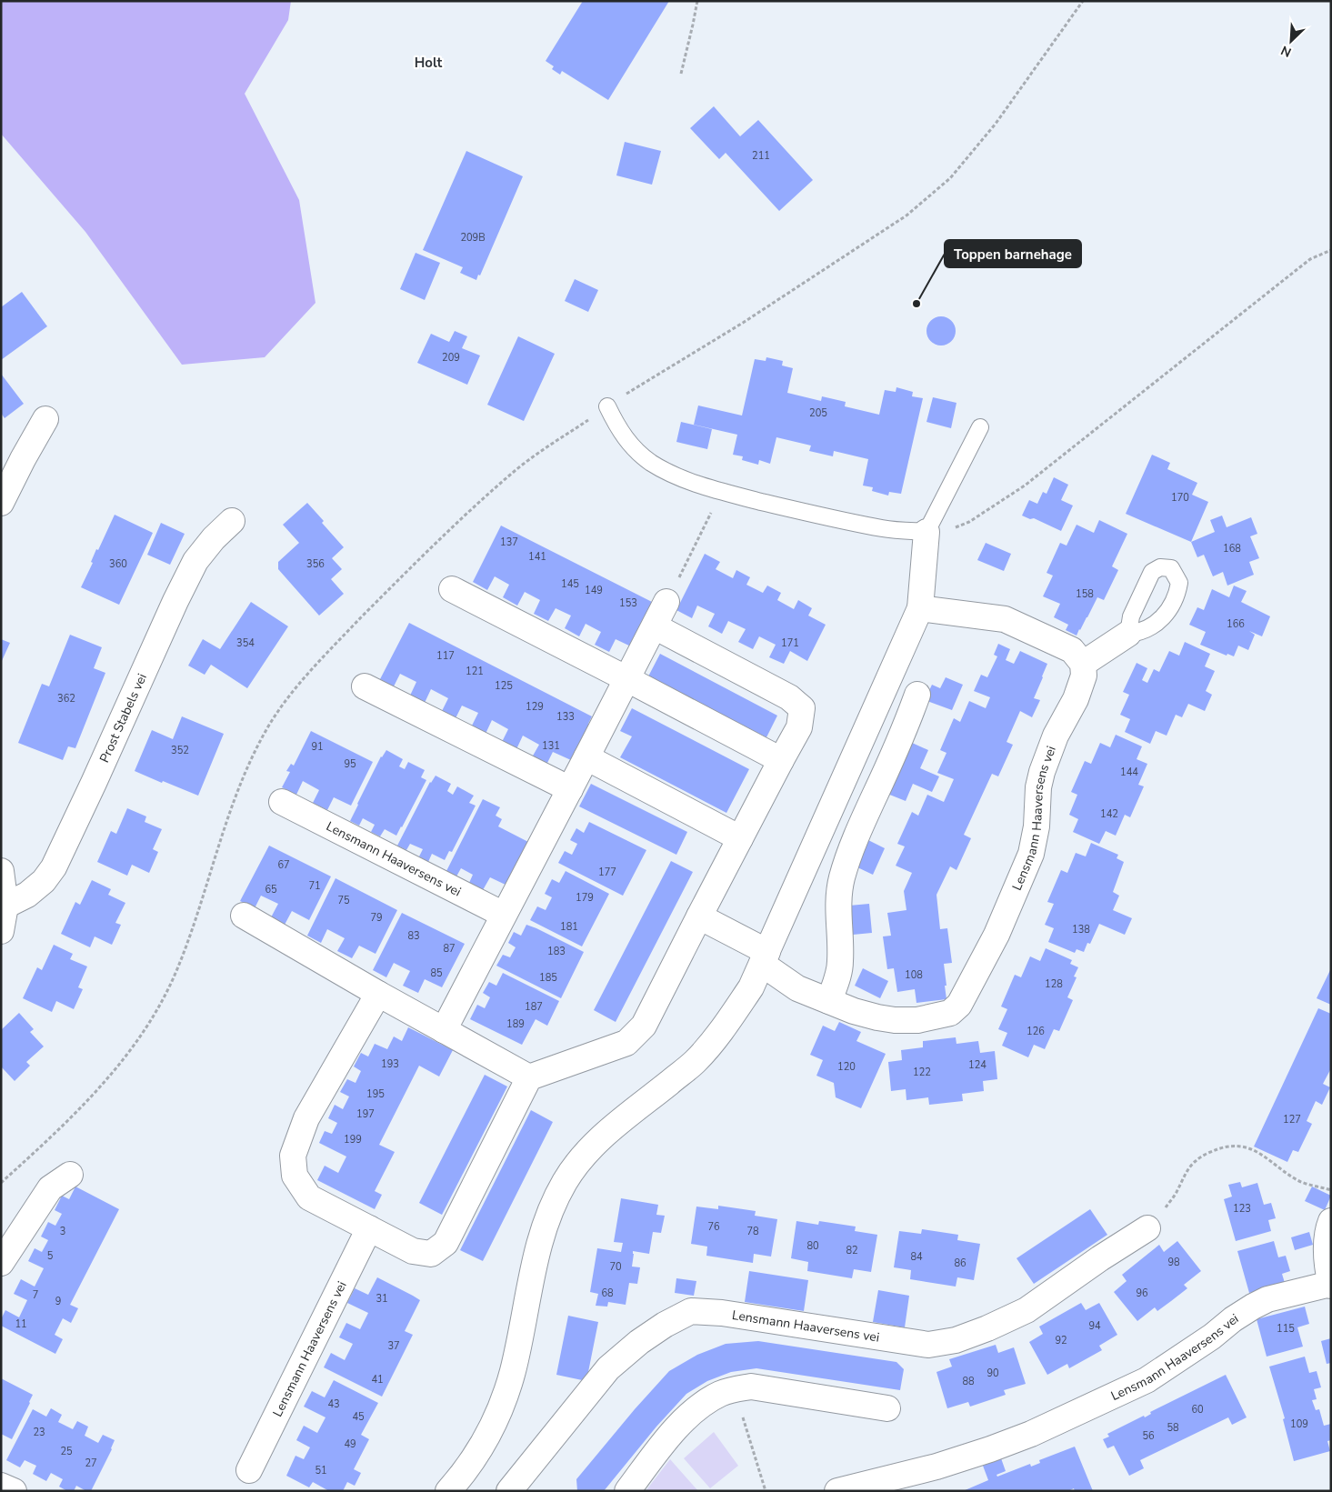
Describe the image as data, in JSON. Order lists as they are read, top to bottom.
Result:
{
  "streets": {
    "street": ["Prost Stabels vei", "Lensmann Haaversens vei"]
  },
  "districts": ["Holt"],
  "places": ["Toppen barnehage"],
  "house_numbers": [
    "211",
    "209B",
    "209",
    "205",
    "170",
    "137",
    "168",
    "141",
    "360",
    "356",
    "145",
    "149",
    "158",
    "153",
    "166",
    "354",
    "171",
    "117",
    "121",
    "125",
    "362",
    "129",
    "133",
    "131",
    "91",
    "352",
    "95",
    "144",
    "142",
    "67",
    "177",
    "71",
    "65",
    "179",
    "75",
    "79",
    "181",
    "138",
    "83",
    "87",
    "183",
    "85",
    "108",
    "185",
    "128",
    "187",
    "189",
    "126",
    "193",
    "124",
    "120",
    "122",
    "195",
    "197",
    "127",
    "199",
    "123",
    "76",
    "3",
    "78",
    "80",
    "82",
    "5",
    "84",
    "98",
    "86",
    "70",
    "68",
    "96",
    "7",
    "31",
    "9",
    "11",
    "94",
    "115",
    "92",
    "37",
    "90",
    "41",
    "88",
    "43",
    "60",
    "45",
    "109",
    "58",
    "23",
    "56",
    "49",
    "25",
    "27",
    "51"
  ],
  "north": "bottom left"
}
